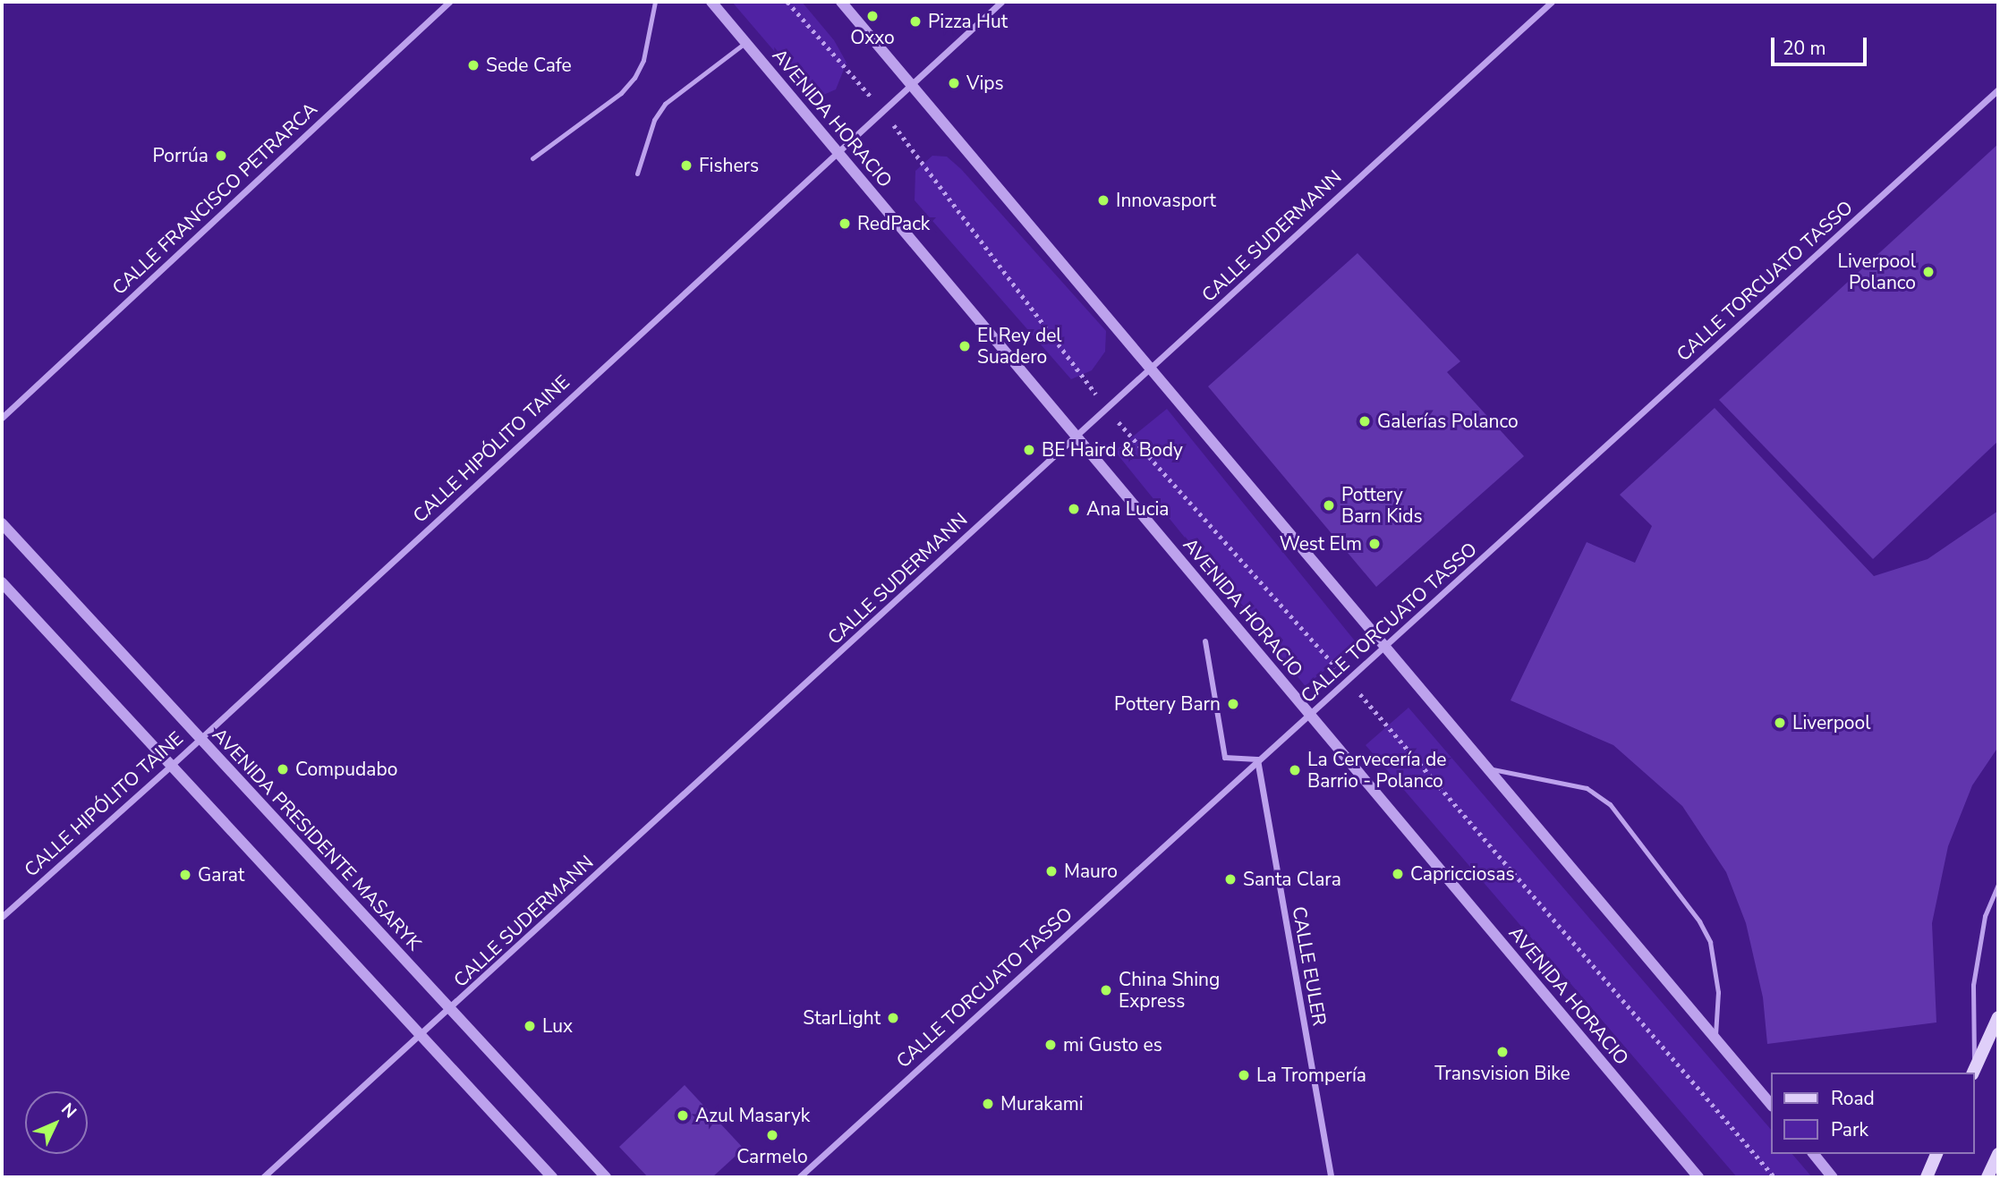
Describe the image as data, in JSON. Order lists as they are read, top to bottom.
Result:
{
  "streets": {
    "street": [
      "AVENIDA HORACIO",
      "CALLE FRANCISCO PETRARCA",
      "CALLE SUDERMANN",
      "CALLE TORCUATO TASSO",
      "CALLE HIPÓLITO TAINE",
      "AVENIDA PRESIDENTE MASARYK",
      "CALLE EULER"
    ]
  },
  "crossings": [
    ["AVENIDA HORACIO", "CALLE SUDERMANN"],
    ["AVENIDA HORACIO", "CALLE TORCUATO TASSO"],
    ["AVENIDA HORACIO", "CALLE HIPÓLITO TAINE"],
    ["CALLE SUDERMANN", "AVENIDA PRESIDENTE MASARYK"],
    ["CALLE TORCUATO TASSO", "CALLE EULER"],
    ["CALLE HIPÓLITO TAINE", "AVENIDA PRESIDENTE MASARYK"]
  ],
  "places": [
    "Oxxo",
    "Pizza Hut",
    "Sede Cafe",
    "Vips",
    "Porrúa",
    "Fishers",
    "Innovasport",
    "RedPack",
    "Liverpool Polanco",
    "El Rey del Suadero",
    "Galerías Polanco",
    "BE Haird & Body",
    "Pottery Barn Kids",
    "Ana Lucia",
    "West Elm",
    "Pottery Barn",
    "Liverpool",
    "Compudabo",
    "La Cervecería de Barrio - Polanco",
    "Mauro",
    "Capricciosas",
    "Garat",
    "Santa Clara",
    "China Shing Express",
    "StarLight",
    "Lux",
    "mi Gusto es",
    "Transvision Bike",
    "La Trompería",
    "Murakami",
    "Azul Masaryk",
    "Carmelo"
  ],
  "legend": ["Road", "Park"],
  "scale_bar": "20 m",
  "north": "top right"
}
